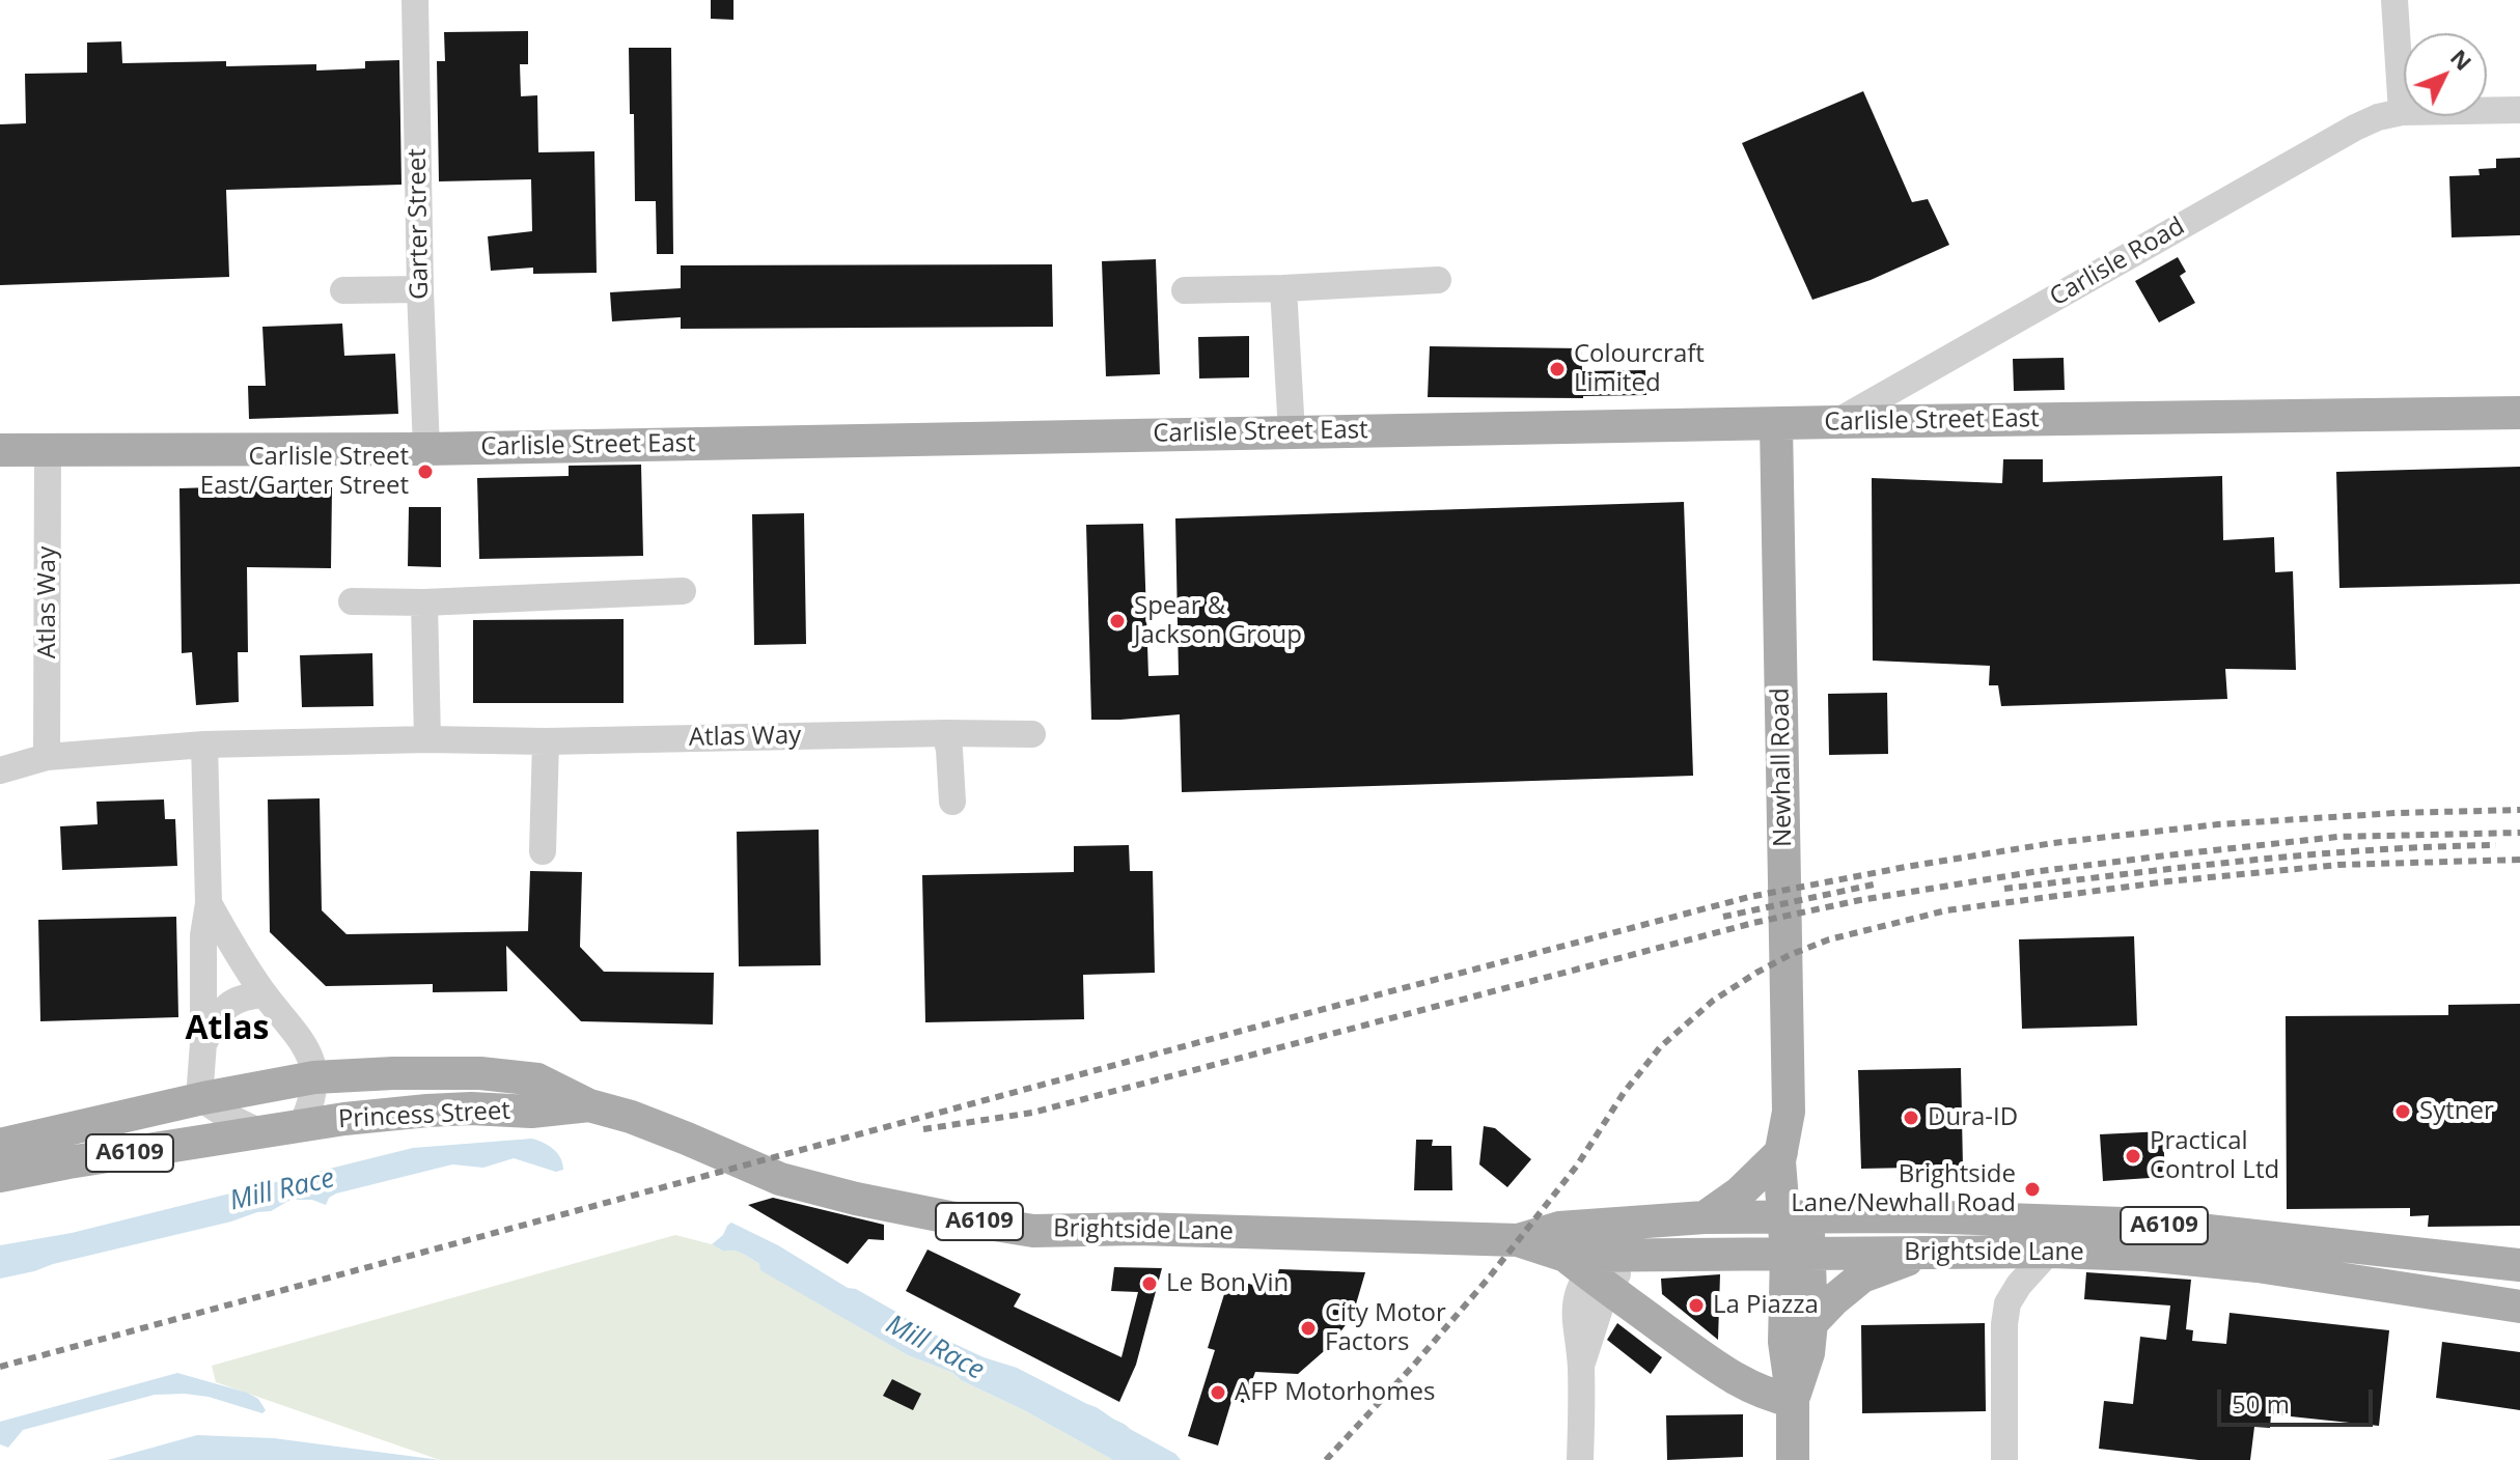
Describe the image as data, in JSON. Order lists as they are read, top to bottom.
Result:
{
  "streets": {
    "main road": [
      "Carlisle Street East",
      "Newhall Road",
      "Princess Street",
      "A6109",
      "Brightside Lane"
    ],
    "street": ["Garter Street", "Carlisle Road", "Atlas Way"]
  },
  "crossings": [
    ["Garter Street", "Carlisle Street East"],
    ["Carlisle Road", "Carlisle Street East"],
    ["Carlisle Street East", "Atlas Way"],
    ["Carlisle Street East", "Newhall Road"],
    ["Newhall Road", "Brightside Lane"],
    ["Princess Street", "A6109"],
    ["Princess Street", "Brightside Lane"],
    ["A6109", "Brightside Lane"]
  ],
  "districts": ["Atlas"],
  "water": ["Mill Race"],
  "places": [
    "Colourcraft Limited",
    "Carlisle Street East/Garter Street",
    "Spear & Jackson Group",
    "Sytner",
    "Dura-ID",
    "Practical Control Ltd",
    "Brightside Lane/Newhall Road",
    "Le Bon Vin",
    "La Piazza",
    "City Motor Factors",
    "AFP Motorhomes"
  ],
  "scale_bar": "50 m",
  "north": "top right"
}
